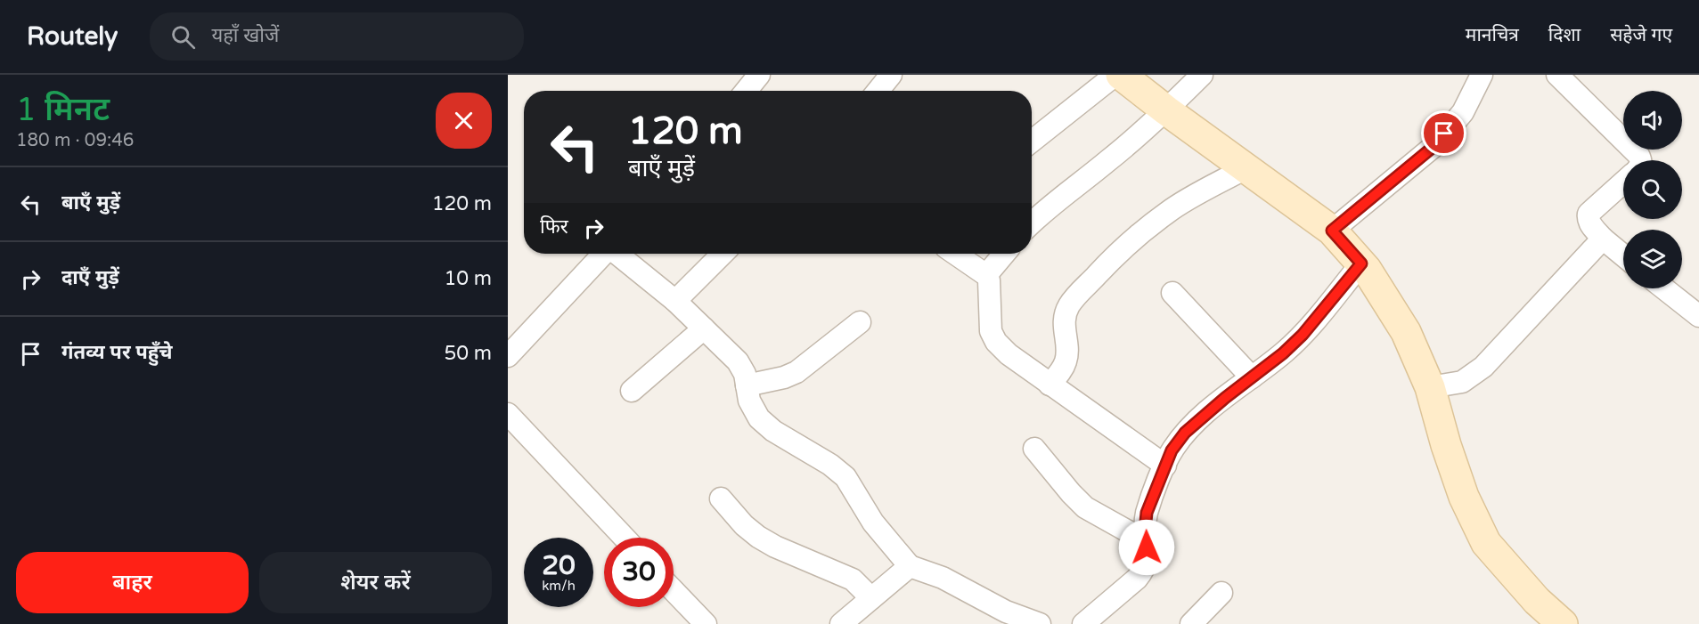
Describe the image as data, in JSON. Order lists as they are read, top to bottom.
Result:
{
  "page": {
    "header": "Routely",
    "search": "यहाँ खोजें",
    "nav": ["मानचित्र", "दिशा", "सहेजे गए"],
    "heading": ["1 मिनट", "180 m · 09:46"],
    "turn": ["120 m", "बाएँ मुड़ें"],
    "list": [
      {
        "name": "बाएँ मुड़ें",
        "value": "120 m"
      },
      {
        "name": "दाएँ मुड़ें",
        "value": "10 m"
      },
      {
        "name": "गंतव्य पर पहुँचे",
        "value": "50 m"
      }
    ],
    "then": "फिर",
    "speed": "20 km/h",
    "limit": "30",
    "buttons": ["बाहर", "शेयर करें"]
  }
}
